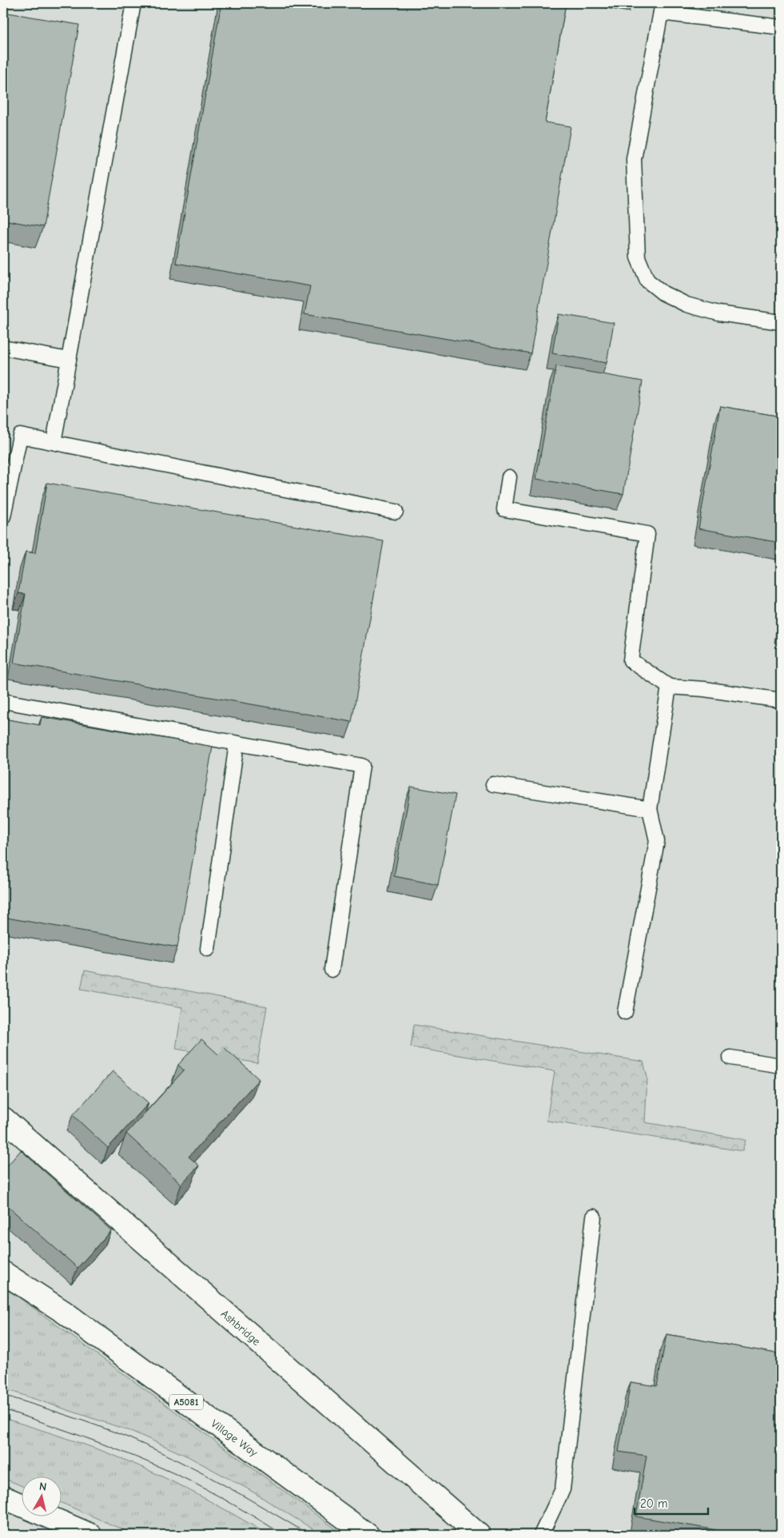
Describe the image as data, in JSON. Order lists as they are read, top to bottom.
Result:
{
  "streets": {
    "main road": ["Ashbridge", "A5081", "Village Way"]
  },
  "scale_bar": "20 m",
  "north": "top"
}
